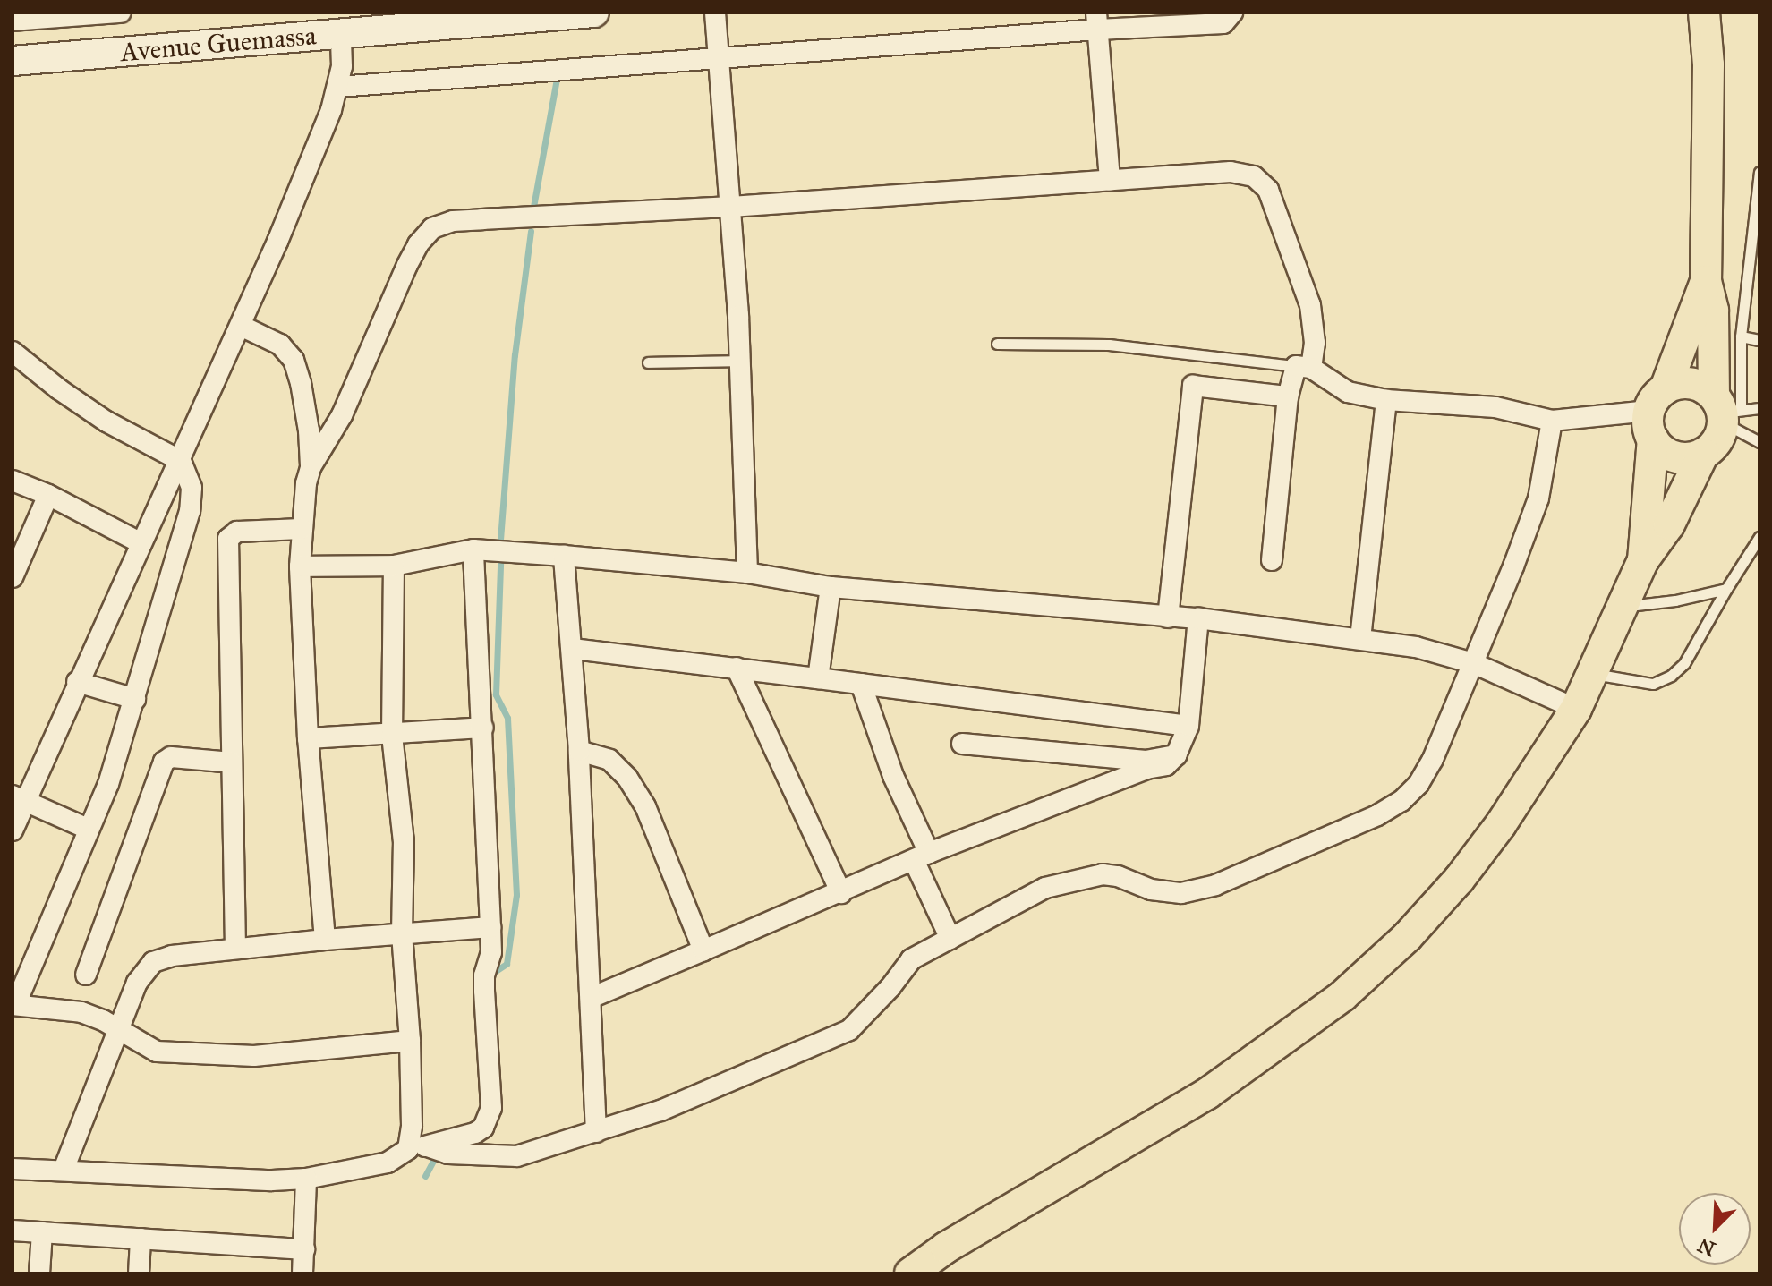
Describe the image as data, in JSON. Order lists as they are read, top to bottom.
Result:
{
  "streets": {
    "main road": ["Avenue Guemassa"]
  },
  "north": "bottom left"
}
